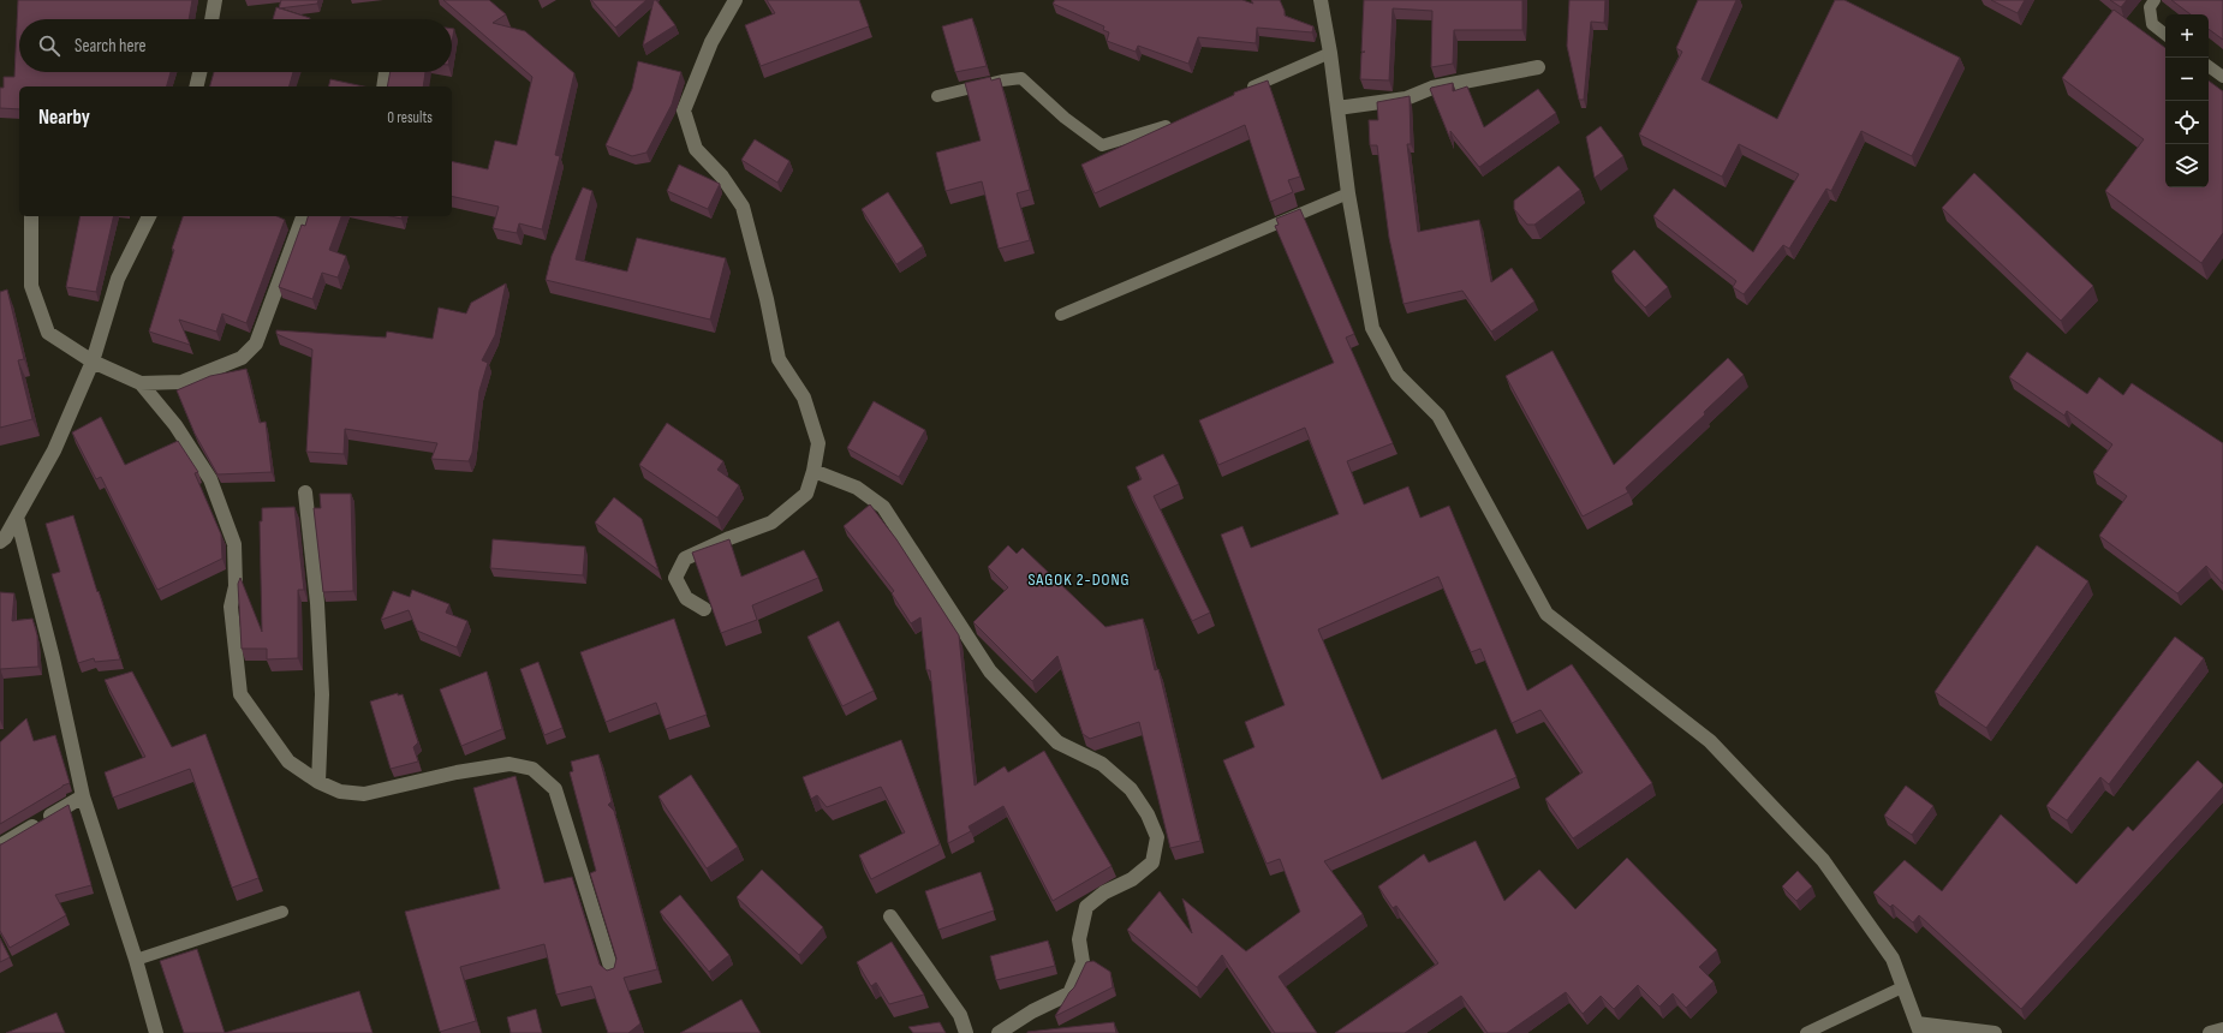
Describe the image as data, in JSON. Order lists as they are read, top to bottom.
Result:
{
  "districts": ["SAGOK 2-DONG"],
  "page": {
    "map_buttons": ["+", "−"],
    "search": "Search here",
    "heading": ["Nearby", "0 results"]
  }
}
